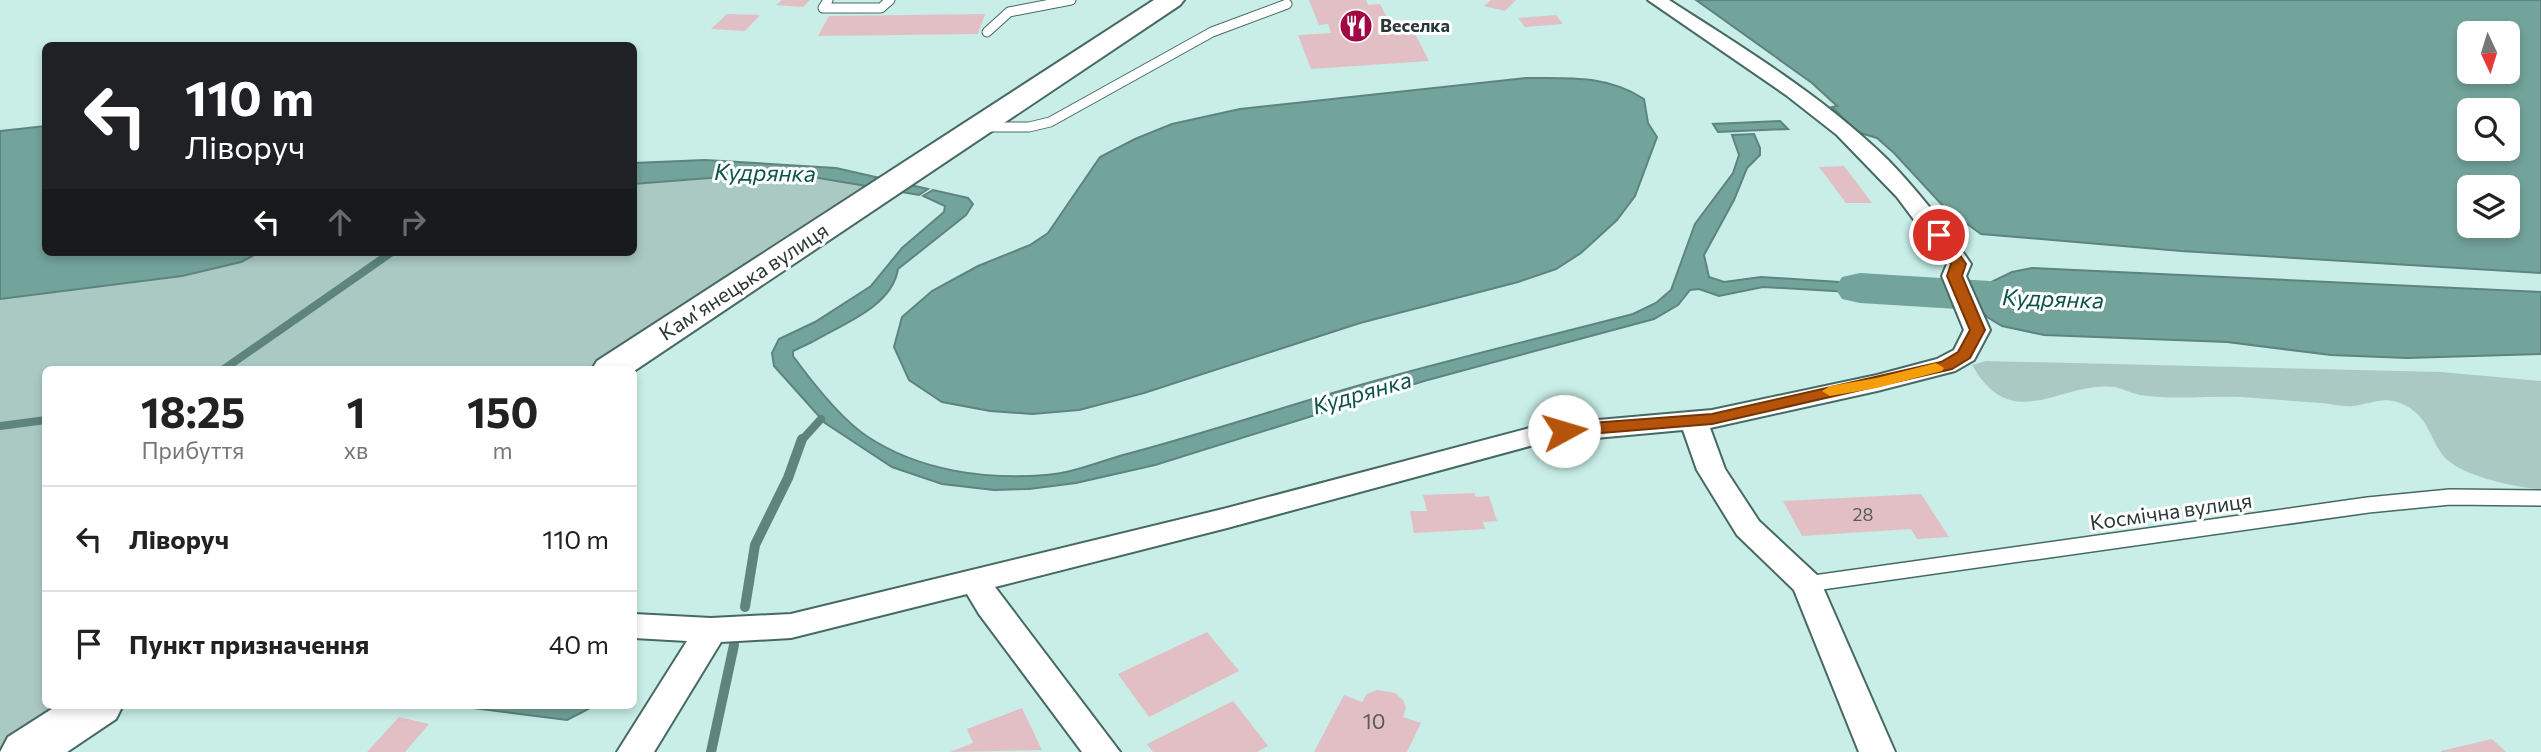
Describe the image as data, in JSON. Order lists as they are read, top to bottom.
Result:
{
  "streets": {
    "main road": ["Камʼянецька вулиця"],
    "lane": ["Космічна вулиця"]
  },
  "water": ["Кудрянка"],
  "places": {
    "restaurant": ["Веселка"]
  },
  "house_numbers": ["28", "10"],
  "north": "bottom",
  "page": {
    "turn": ["110 m", "Ліворуч"],
    "eta": [
      "18:25",
      "Прибуття",
      "1",
      "хв",
      "150",
      "m"
    ],
    "list": [
      {
        "name": "Ліворуч",
        "value": "110 m"
      },
      {
        "name": "Пункт призначення",
        "value": "40 m"
      }
    ]
  }
}
